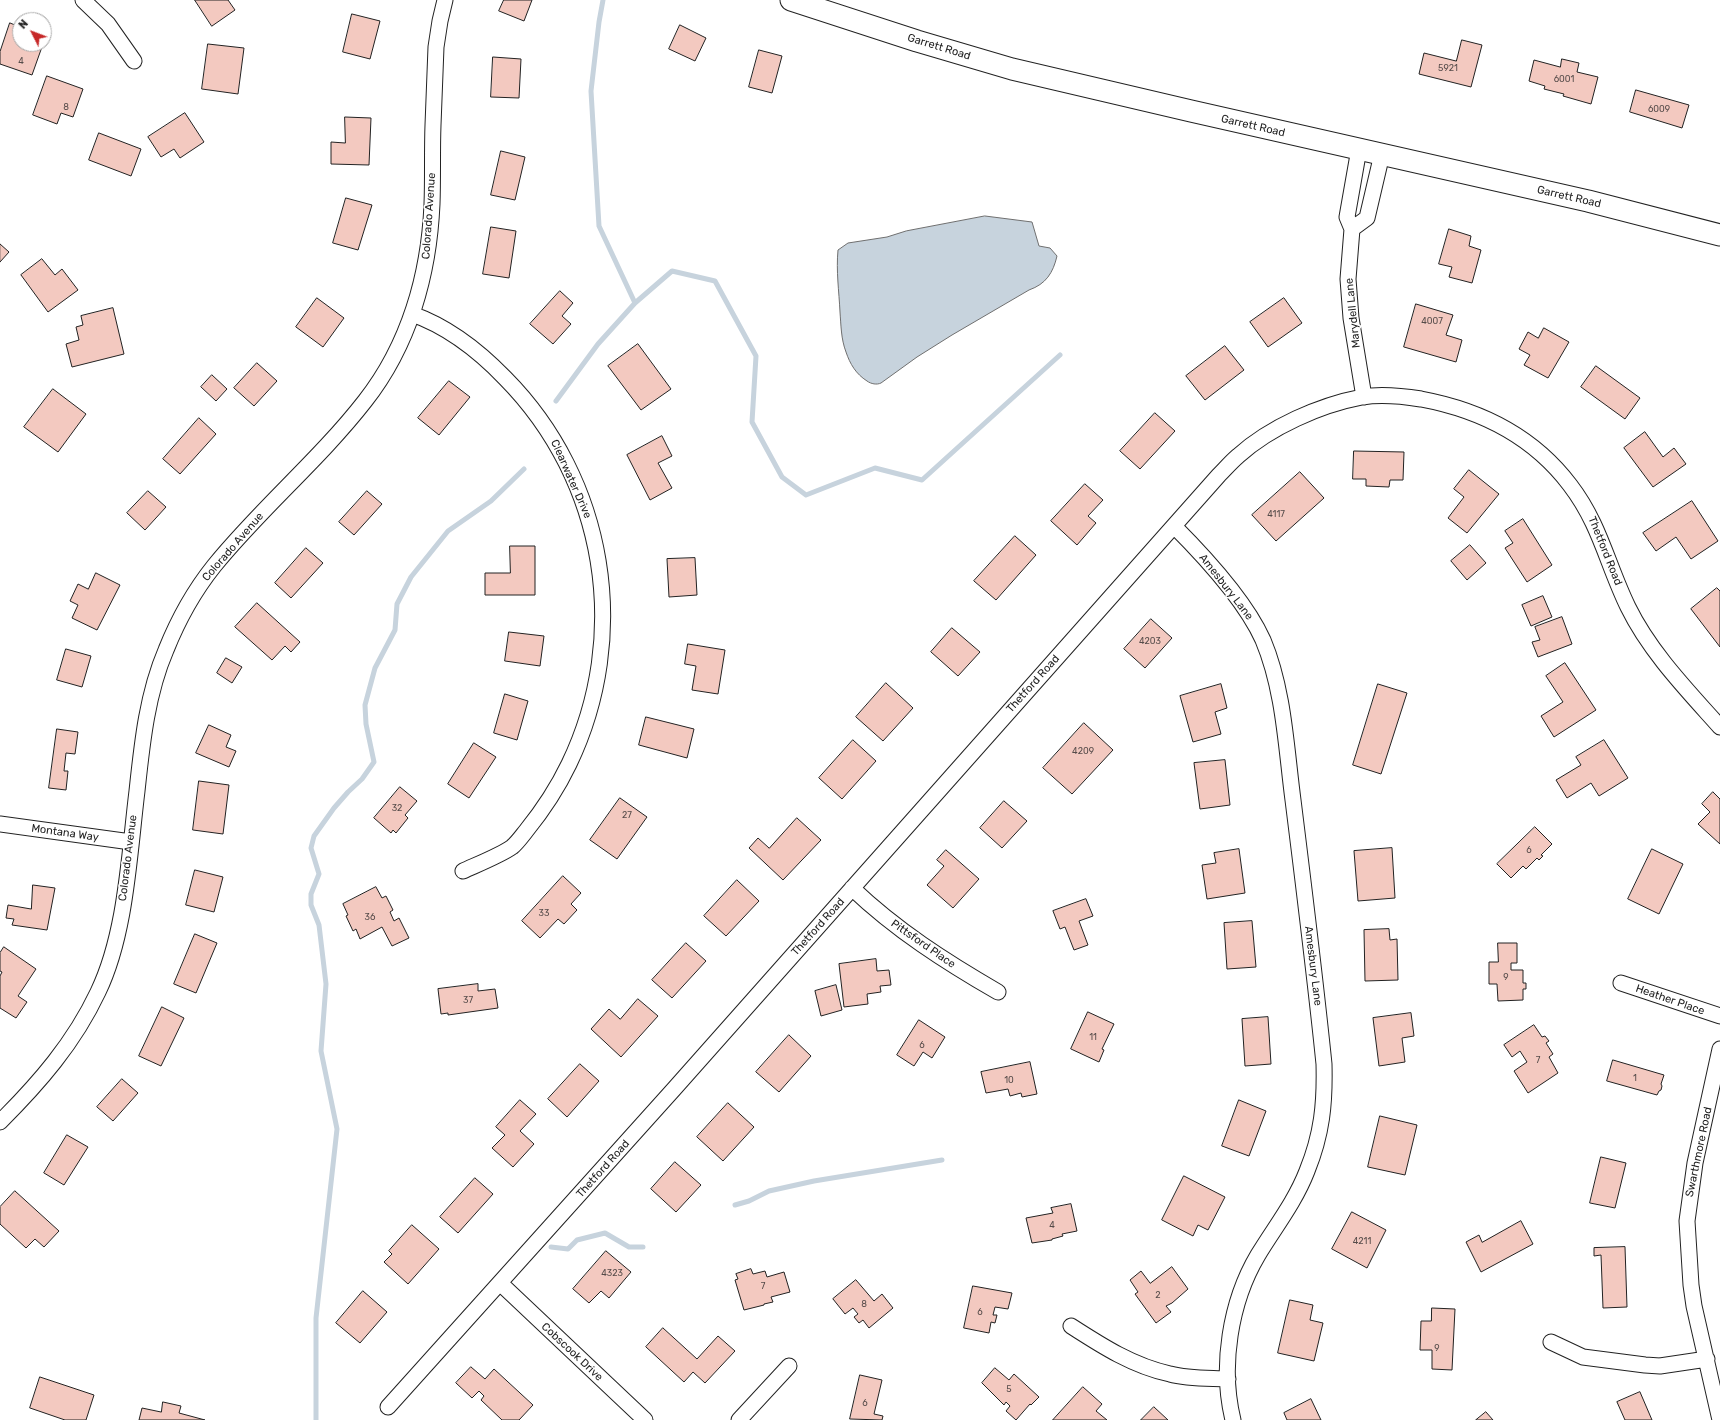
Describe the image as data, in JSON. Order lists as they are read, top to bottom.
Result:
{
  "streets": {
    "street": [
      "Garrett Road",
      "Colorado Avenue",
      "Marydell Lane",
      "Clearwater Drive",
      "Thetford Road",
      "Amesbury Lane",
      "Montana Way",
      "Pittsford Place",
      "Heather Place",
      "Swarthmore Road",
      "Cobscook Drive"
    ]
  },
  "crossings": [
    ["Garrett Road", "Marydell Lane"],
    ["Colorado Avenue", "Clearwater Drive"],
    ["Colorado Avenue", "Montana Way"],
    ["Marydell Lane", "Thetford Road"],
    ["Thetford Road", "Amesbury Lane"],
    ["Thetford Road", "Pittsford Place"],
    ["Thetford Road", "Cobscook Drive"]
  ],
  "house_numbers": [
    "4",
    "5921",
    "6001",
    "8",
    "6009",
    "4007",
    "4117",
    "4203",
    "4209",
    "32",
    "27",
    "6",
    "33",
    "36",
    "9",
    "37",
    "11",
    "6",
    "7",
    "1",
    "10",
    "4",
    "4211",
    "4323",
    "7",
    "2",
    "8",
    "6",
    "9",
    "5",
    "6"
  ],
  "north": "top left"
}
